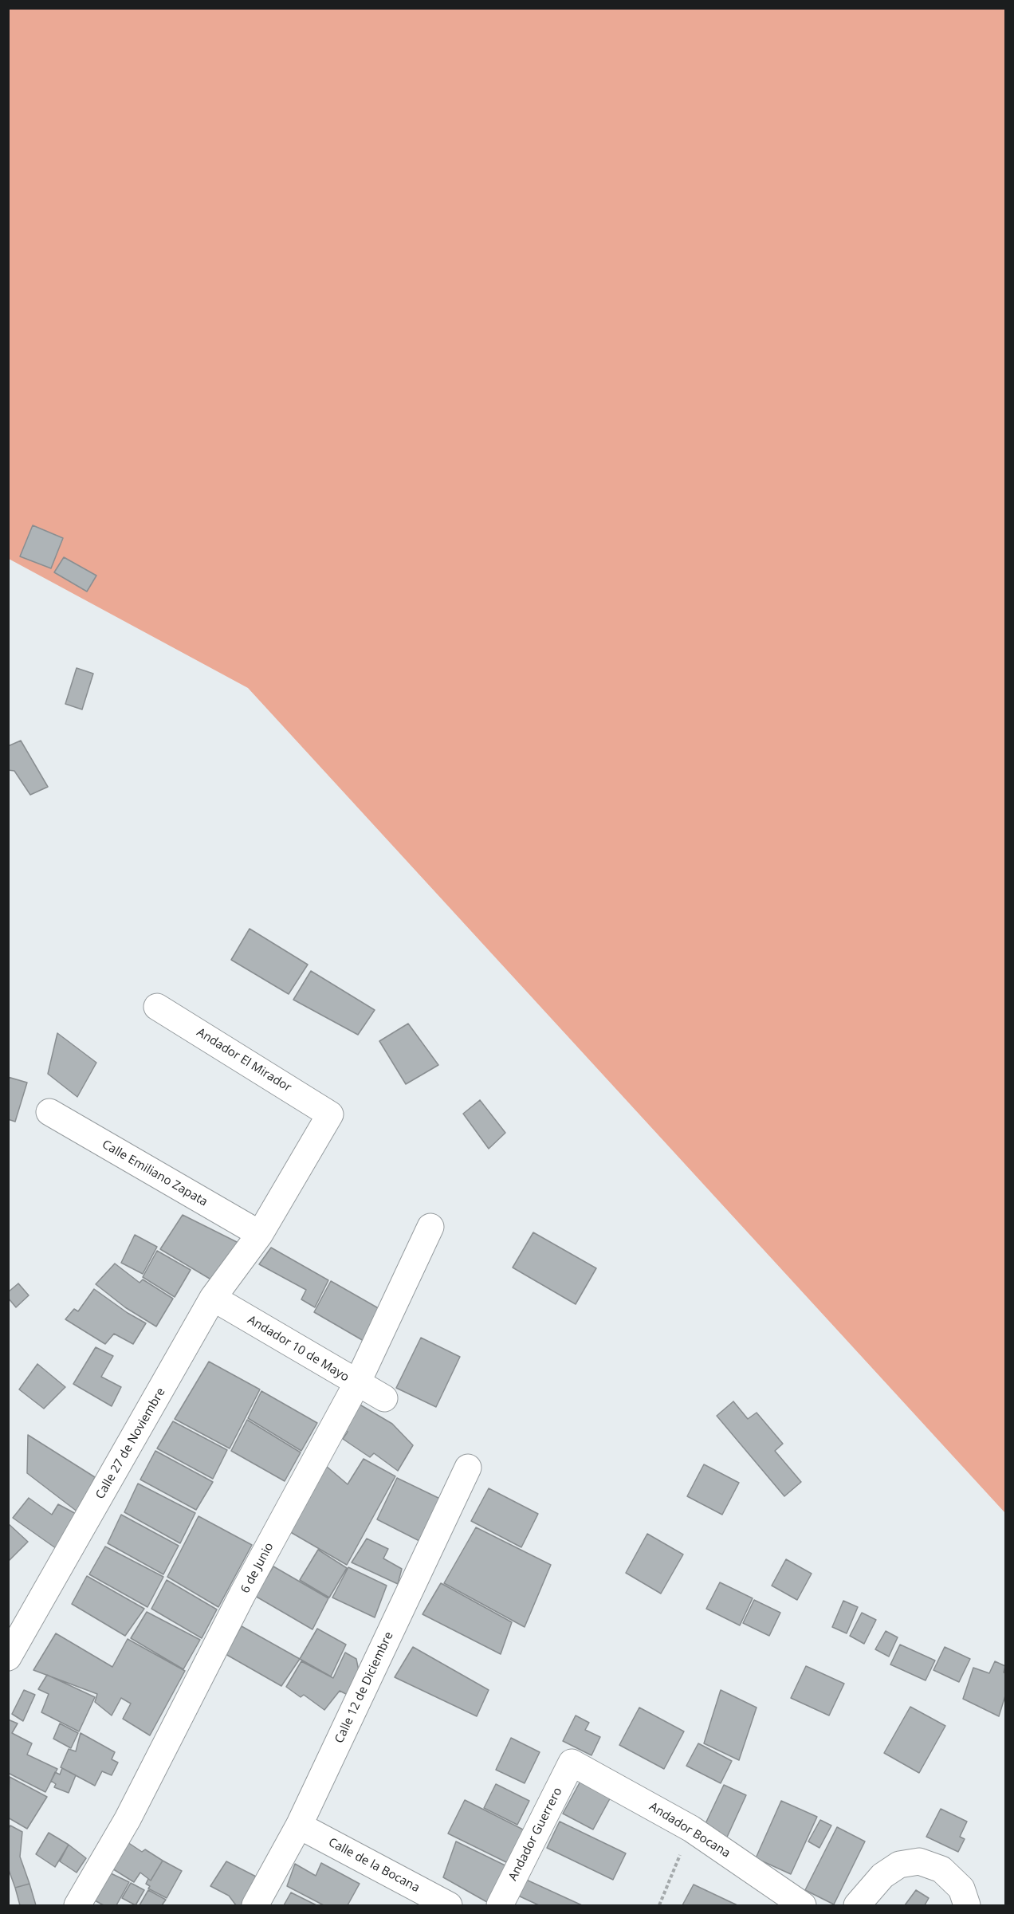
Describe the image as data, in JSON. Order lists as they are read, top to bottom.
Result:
{
  "streets": {
    "street": [
      "Andador El Mirador",
      "Calle Emiliano Zapata",
      "Andador 10 de Mayo",
      "Calle 27 de Noviembre",
      "6 de Junio",
      "Calle 12 de Diciembre",
      "Andador Bocana",
      "Andador Guerrero",
      "Calle de la Bocana"
    ]
  },
  "crossings": [
    ["Andador El Mirador", "Calle 27 de Noviembre"],
    ["Calle Emiliano Zapata", "Calle 27 de Noviembre"],
    ["Andador 10 de Mayo", "Calle 27 de Noviembre"],
    ["Andador 10 de Mayo", "6 de Junio"],
    ["Calle 12 de Diciembre", "Calle de la Bocana"],
    ["Andador Bocana", "Andador Guerrero"]
  ]
}
